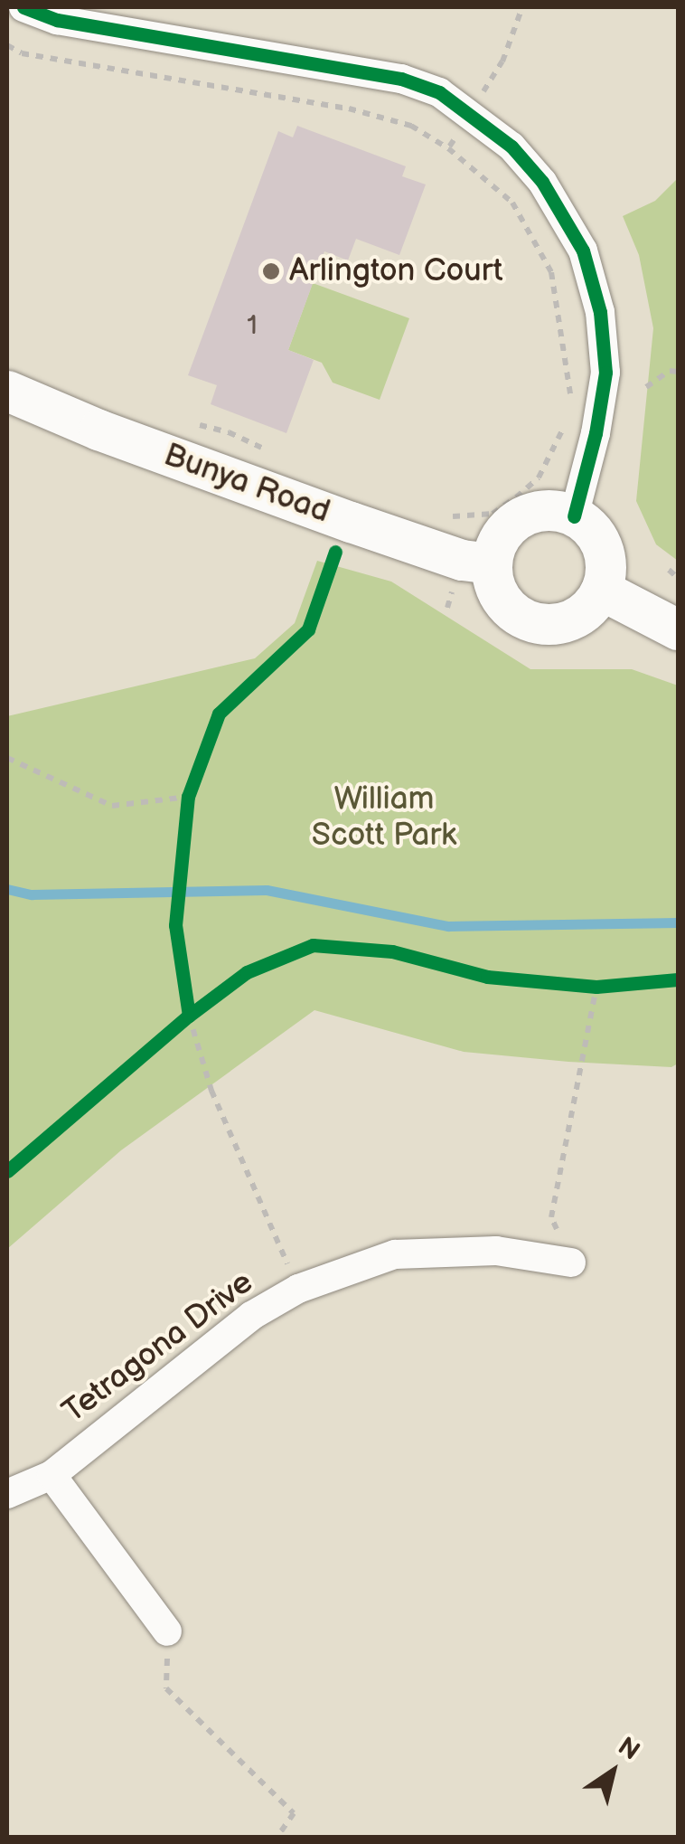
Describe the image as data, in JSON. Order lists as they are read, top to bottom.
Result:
{
  "streets": {
    "street": ["Bunya Road", "Tetragona Drive"]
  },
  "parks": ["William Scott Park"],
  "places": ["Arlington Court"],
  "house_numbers": ["1"],
  "north": "top right"
}
